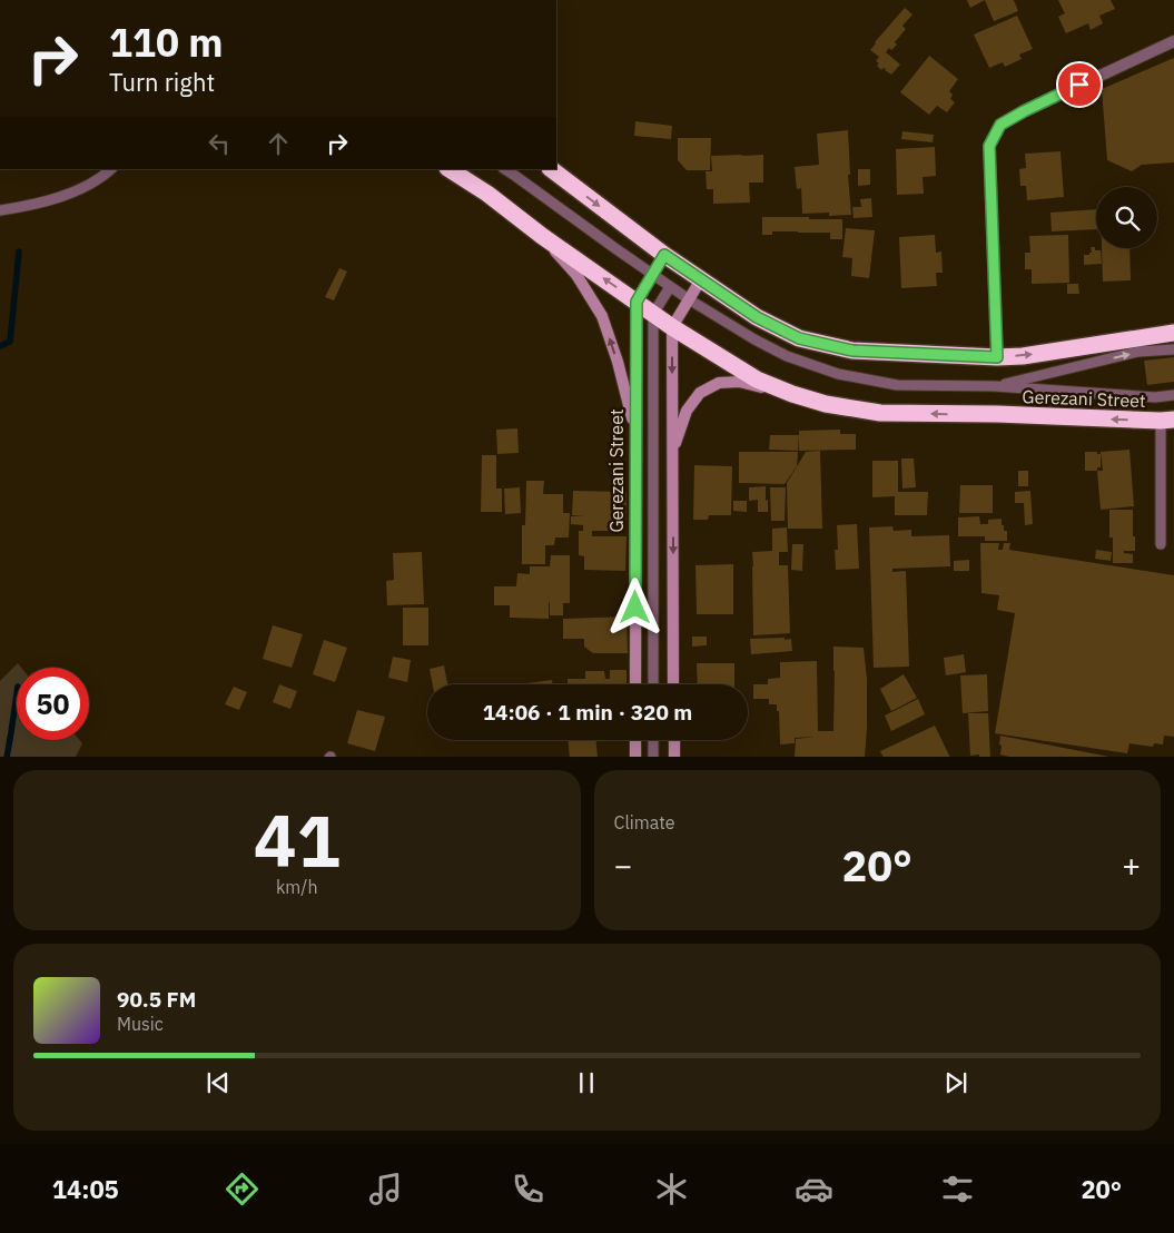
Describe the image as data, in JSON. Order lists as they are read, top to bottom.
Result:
{
  "streets": {
    "highway": ["Gerezani Street"]
  },
  "page": {
    "turn": ["110 m", "Turn right"],
    "limit": "50",
    "trip": "14:06 · 1 min · 320 m",
    "tile": [
      ["41", "km/h"],
      "Climate"
    ],
    "heat": ["−", "20°", "+"],
    "song": ["90.5 FM", "Music"],
    "tabs": ["14:05", "20°"]
  }
}
